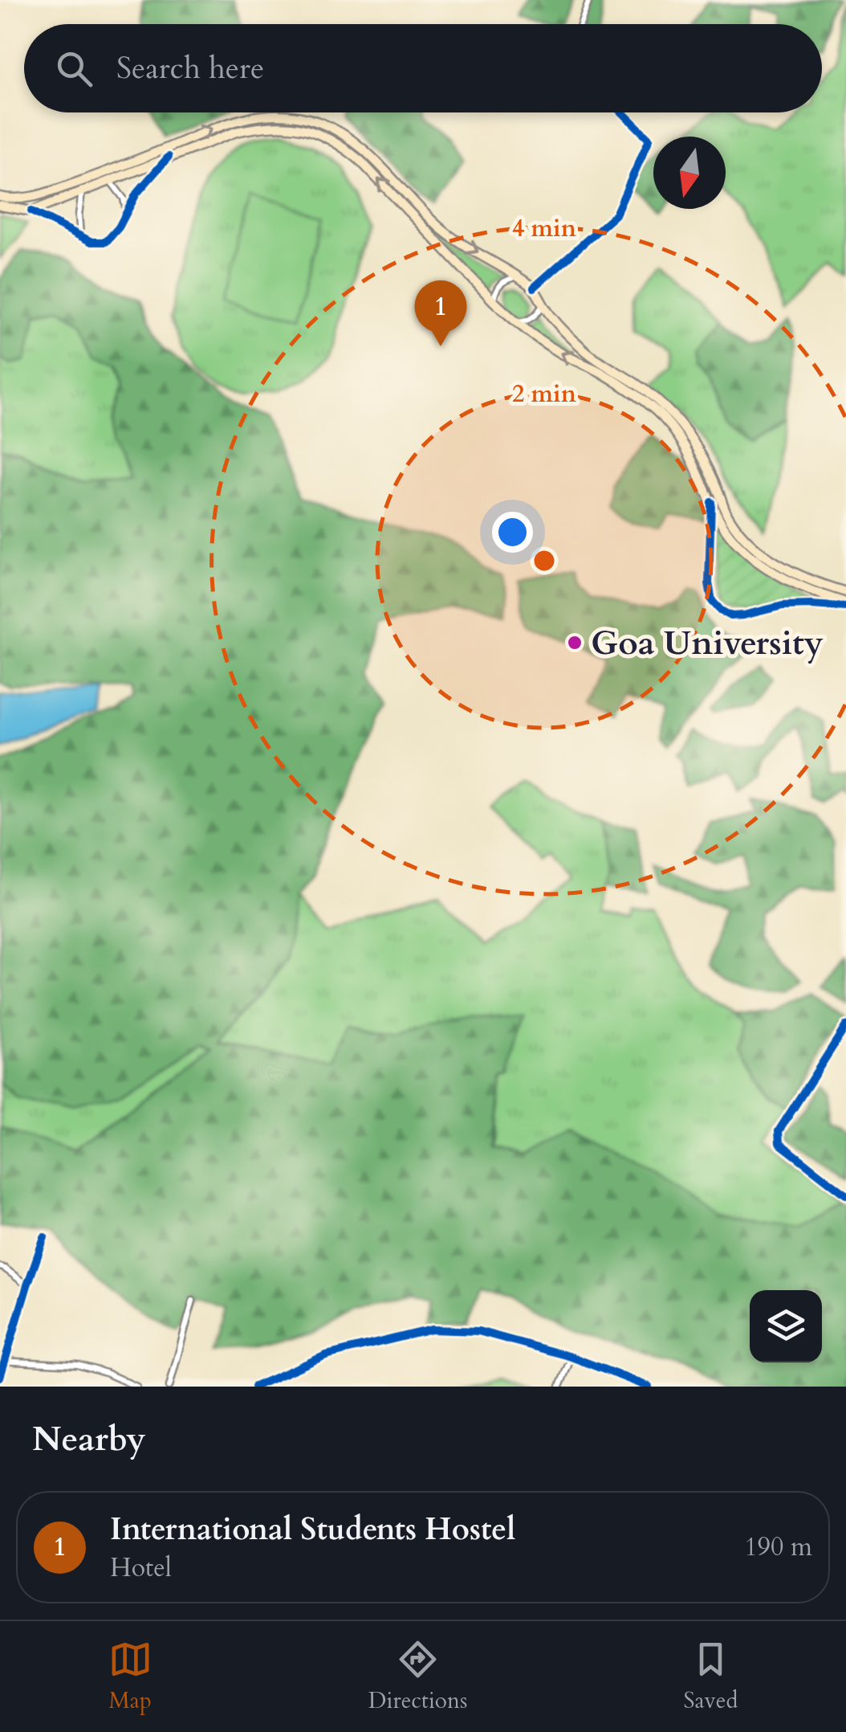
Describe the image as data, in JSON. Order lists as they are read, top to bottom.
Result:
{
  "places": ["Goa University"],
  "north": "bottom",
  "page": {
    "search": "Search here",
    "pins": "1",
    "heading": "Nearby",
    "list": [
      {
        "mark": "1",
        "name": "International Students Hostel",
        "note": "Hotel",
        "value": "190 m"
      }
    ],
    "nav": ["Map", "Directions", "Saved"]
  },
  "rings": ["4 min", "2 min"]
}
